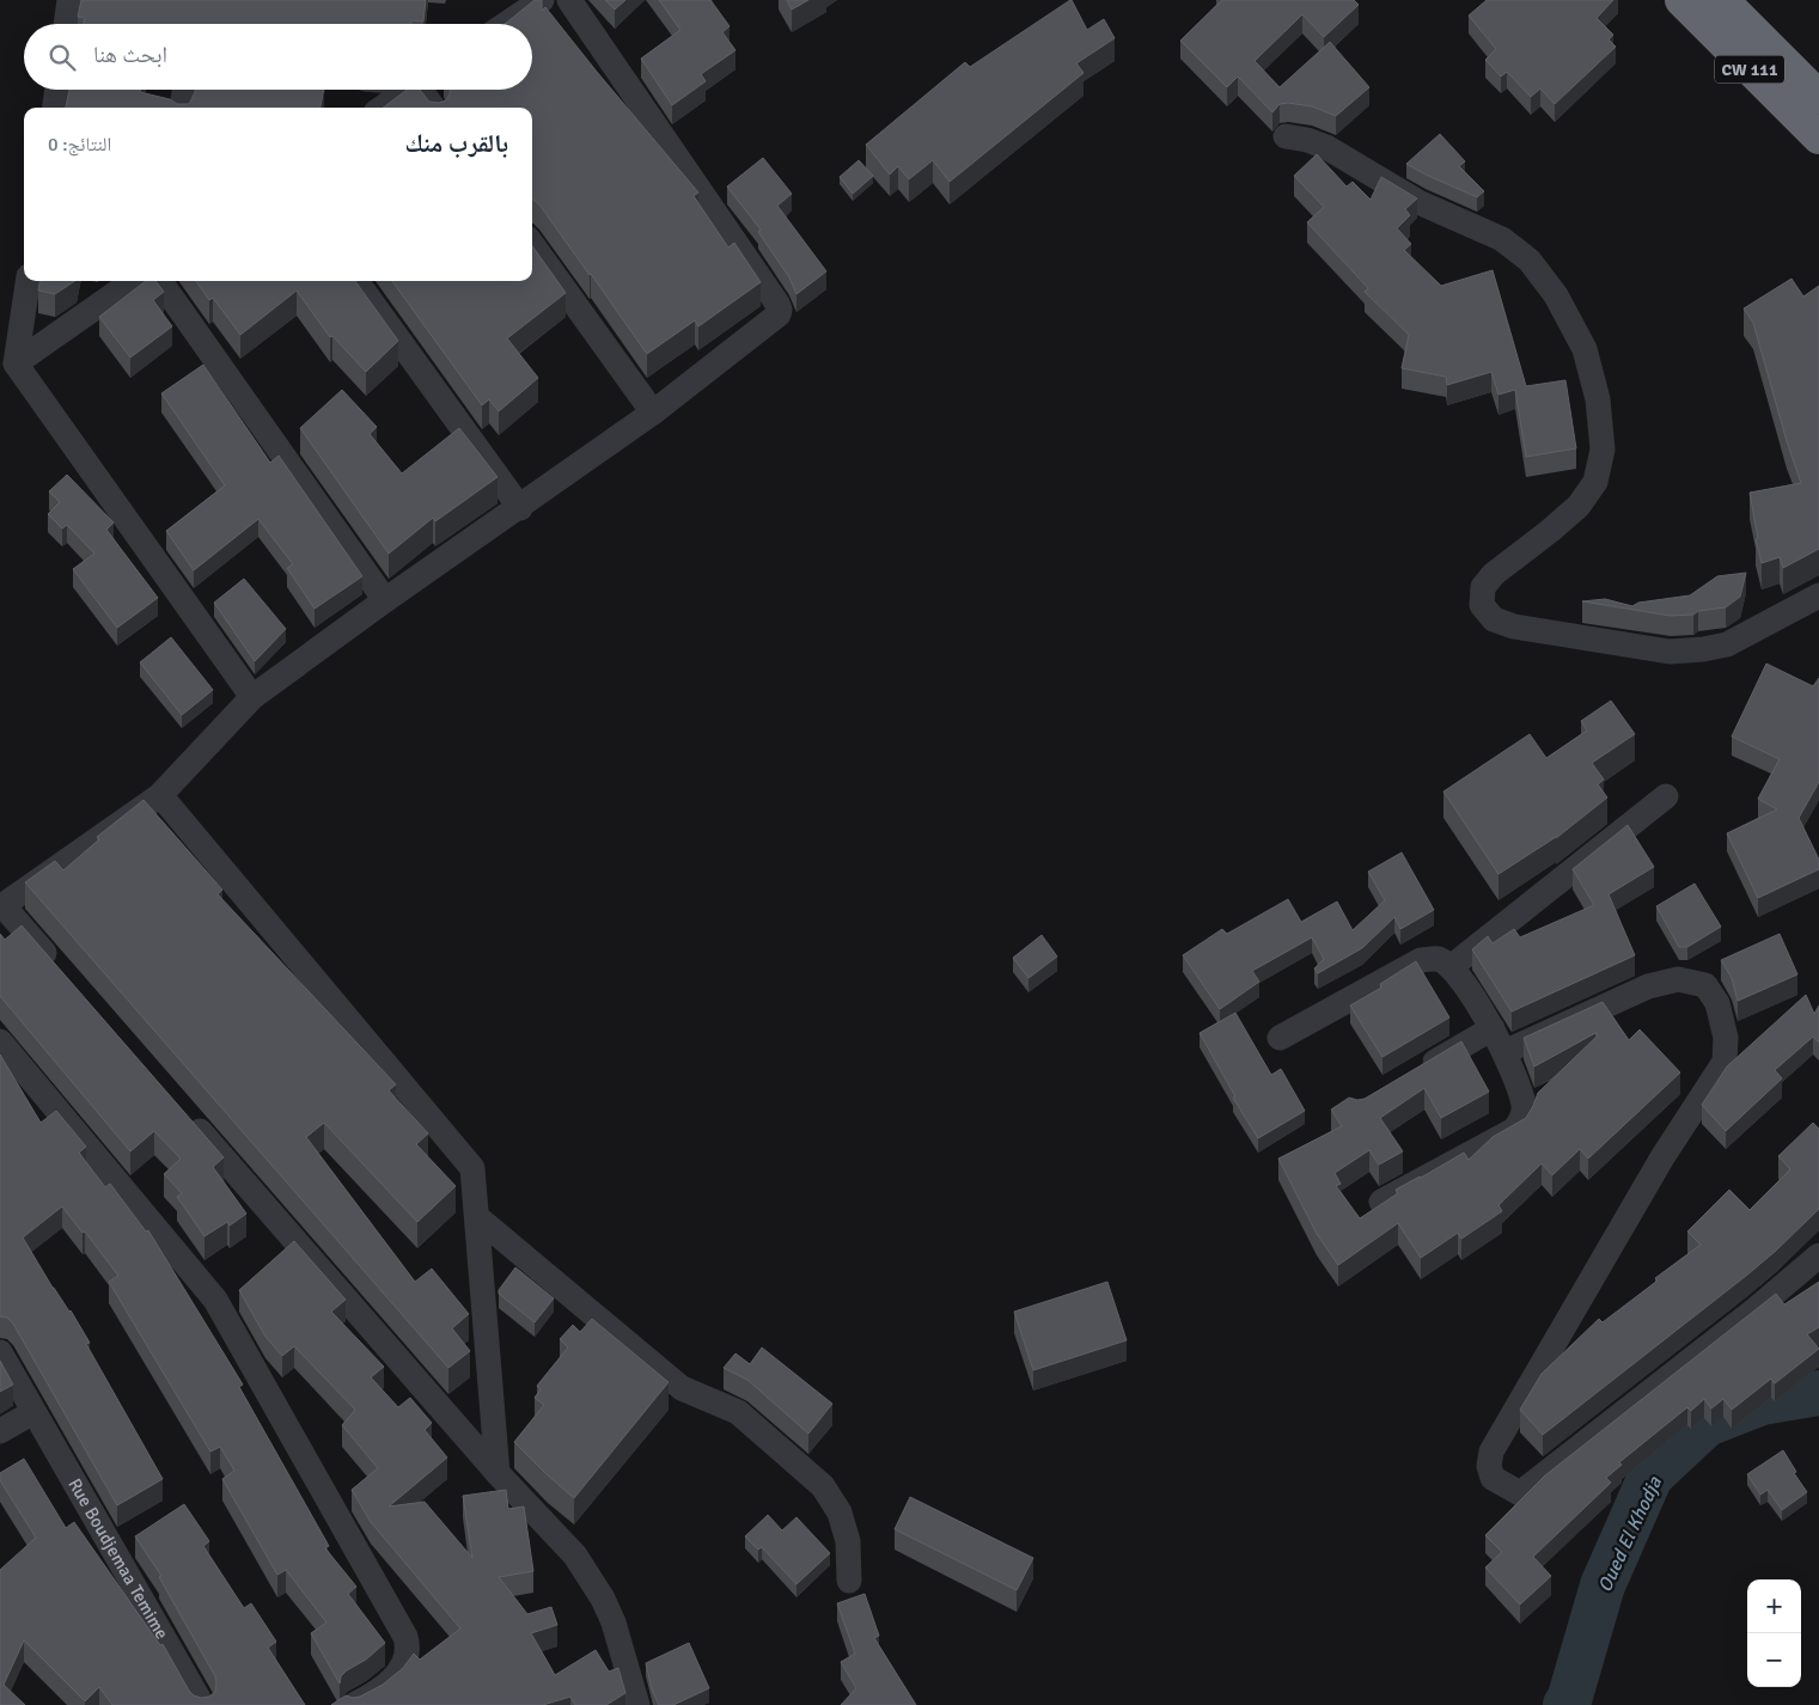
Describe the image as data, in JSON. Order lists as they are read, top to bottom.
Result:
{
  "streets": {
    "highway": ["CW 111"],
    "street": ["Rue Boudjemaa Temime"]
  },
  "water": ["Oued El Khodja"],
  "page": {
    "search": "ابحث هنا",
    "heading": ["بالقرب منك", "النتائج: 0"],
    "map_buttons": ["+", "−"]
  }
}
